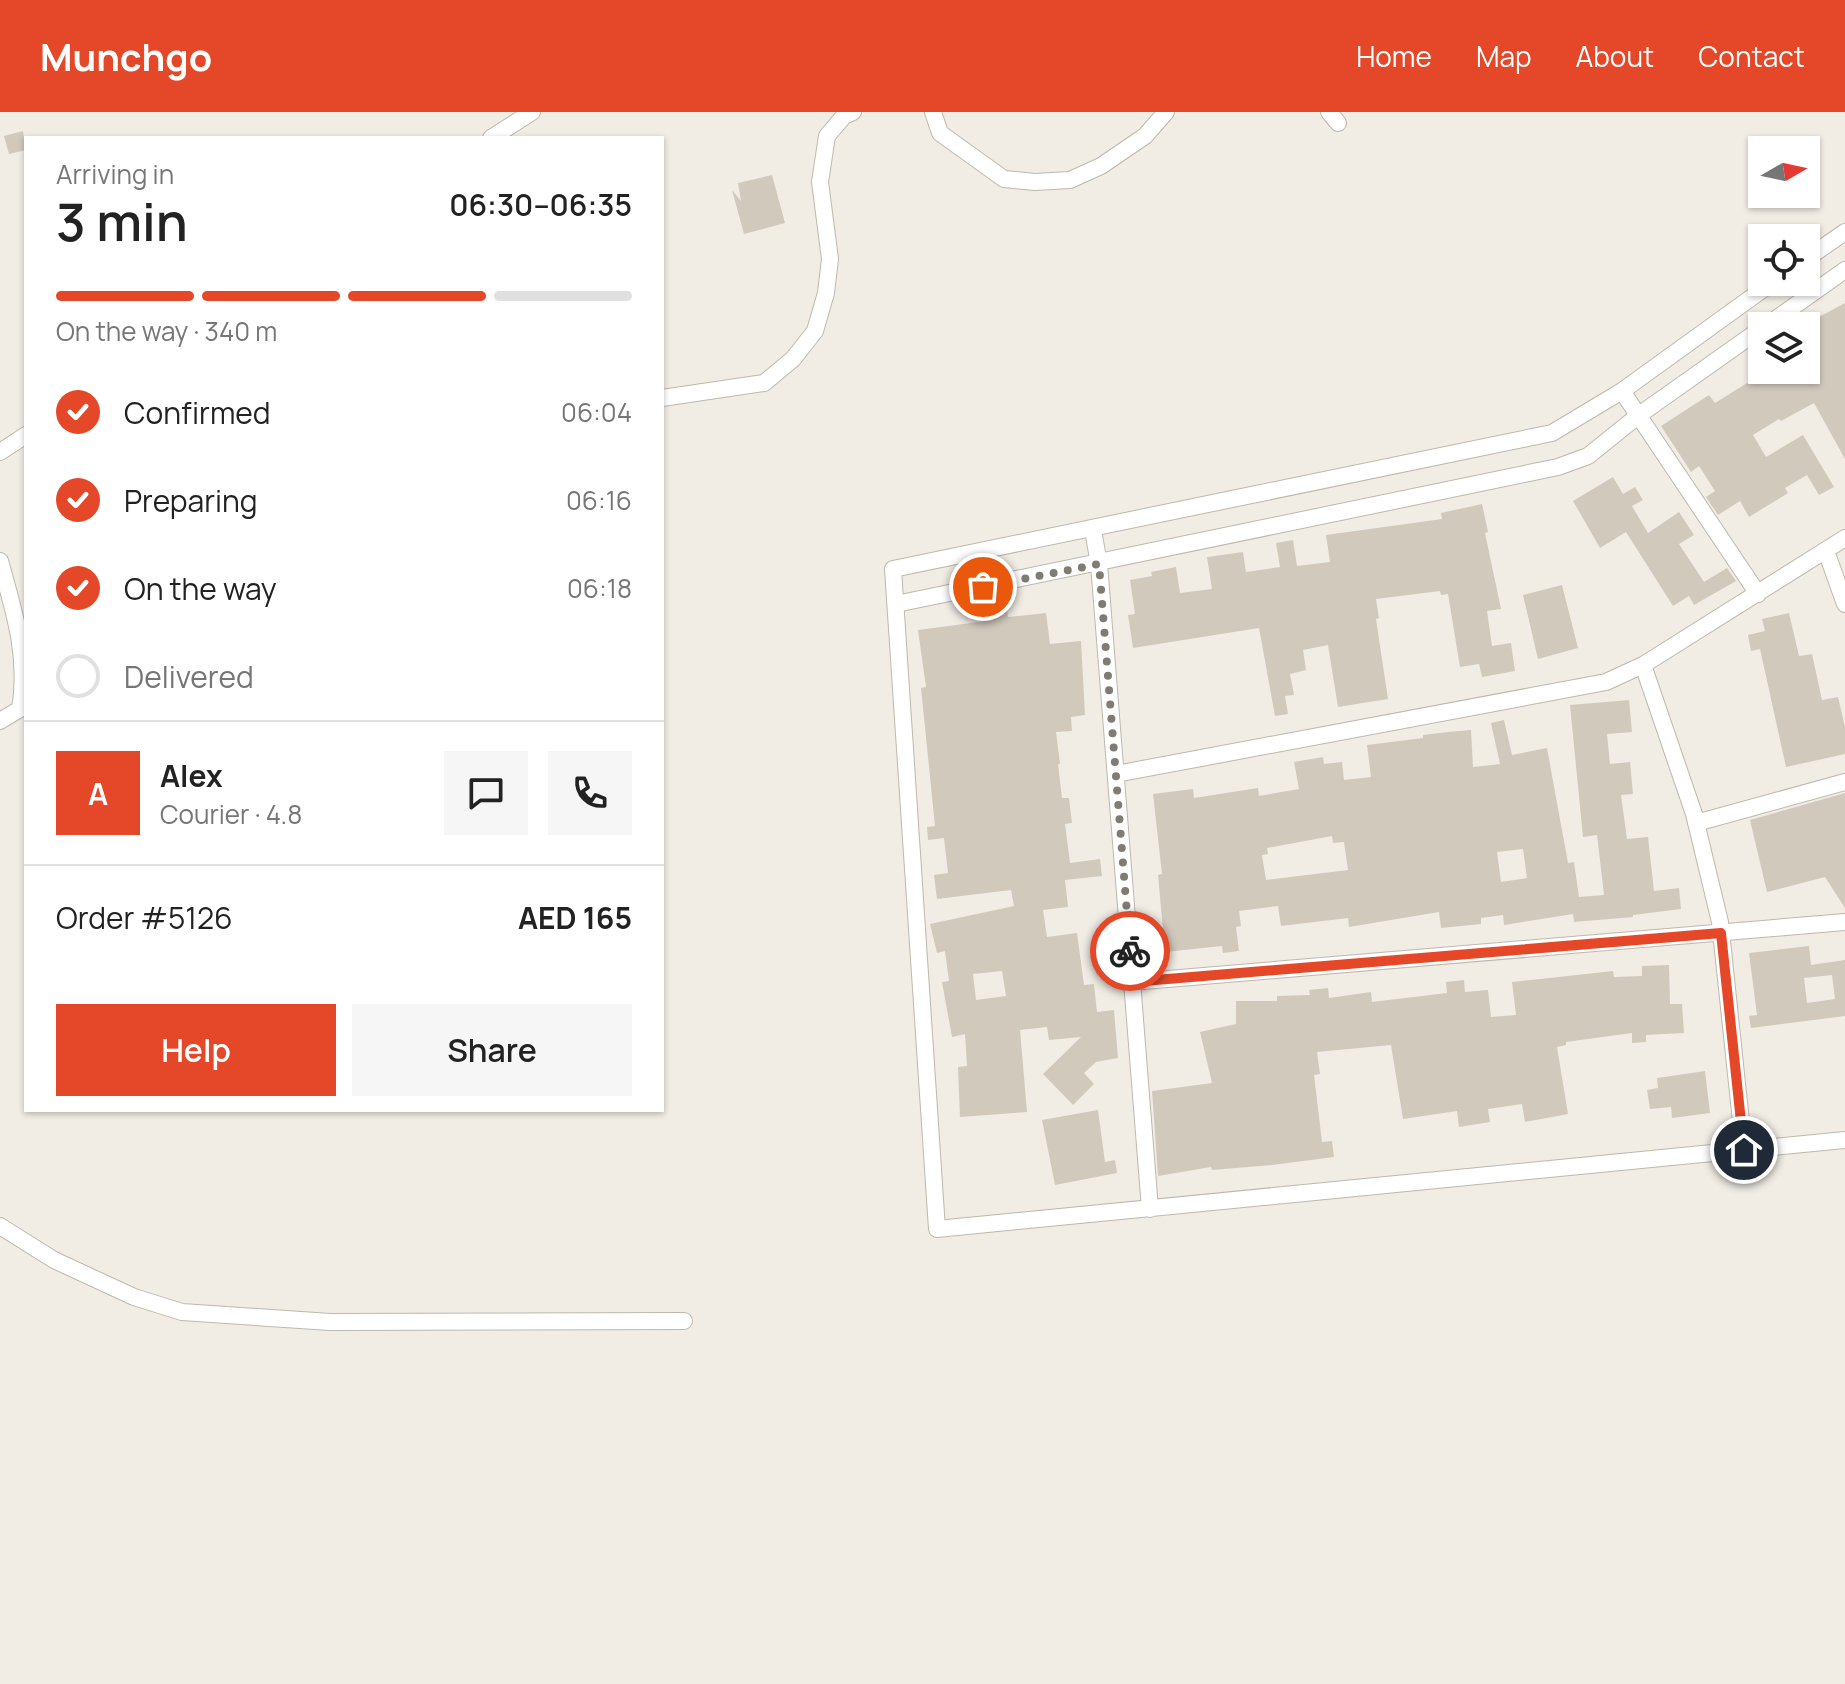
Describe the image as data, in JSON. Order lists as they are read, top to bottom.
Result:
{
  "north": "right",
  "page": {
    "header": "Munchgo",
    "nav": [
      "Home",
      "Map",
      "About",
      "Contact"
    ],
    "heading": ["3 min", "Arriving in", "06:30–06:35"],
    "panel": [
      "Alex",
      "Courier · 4.8",
      "Order #5126",
      "AED 165"
    ],
    "bar": "On the way · 340 m",
    "list": [
      ["Confirmed", "06:04"],
      ["Preparing", "06:16"],
      ["On the way", "06:18"],
      "Delivered"
    ],
    "round": "A",
    "buttons": ["Help", "Share"]
  }
}
